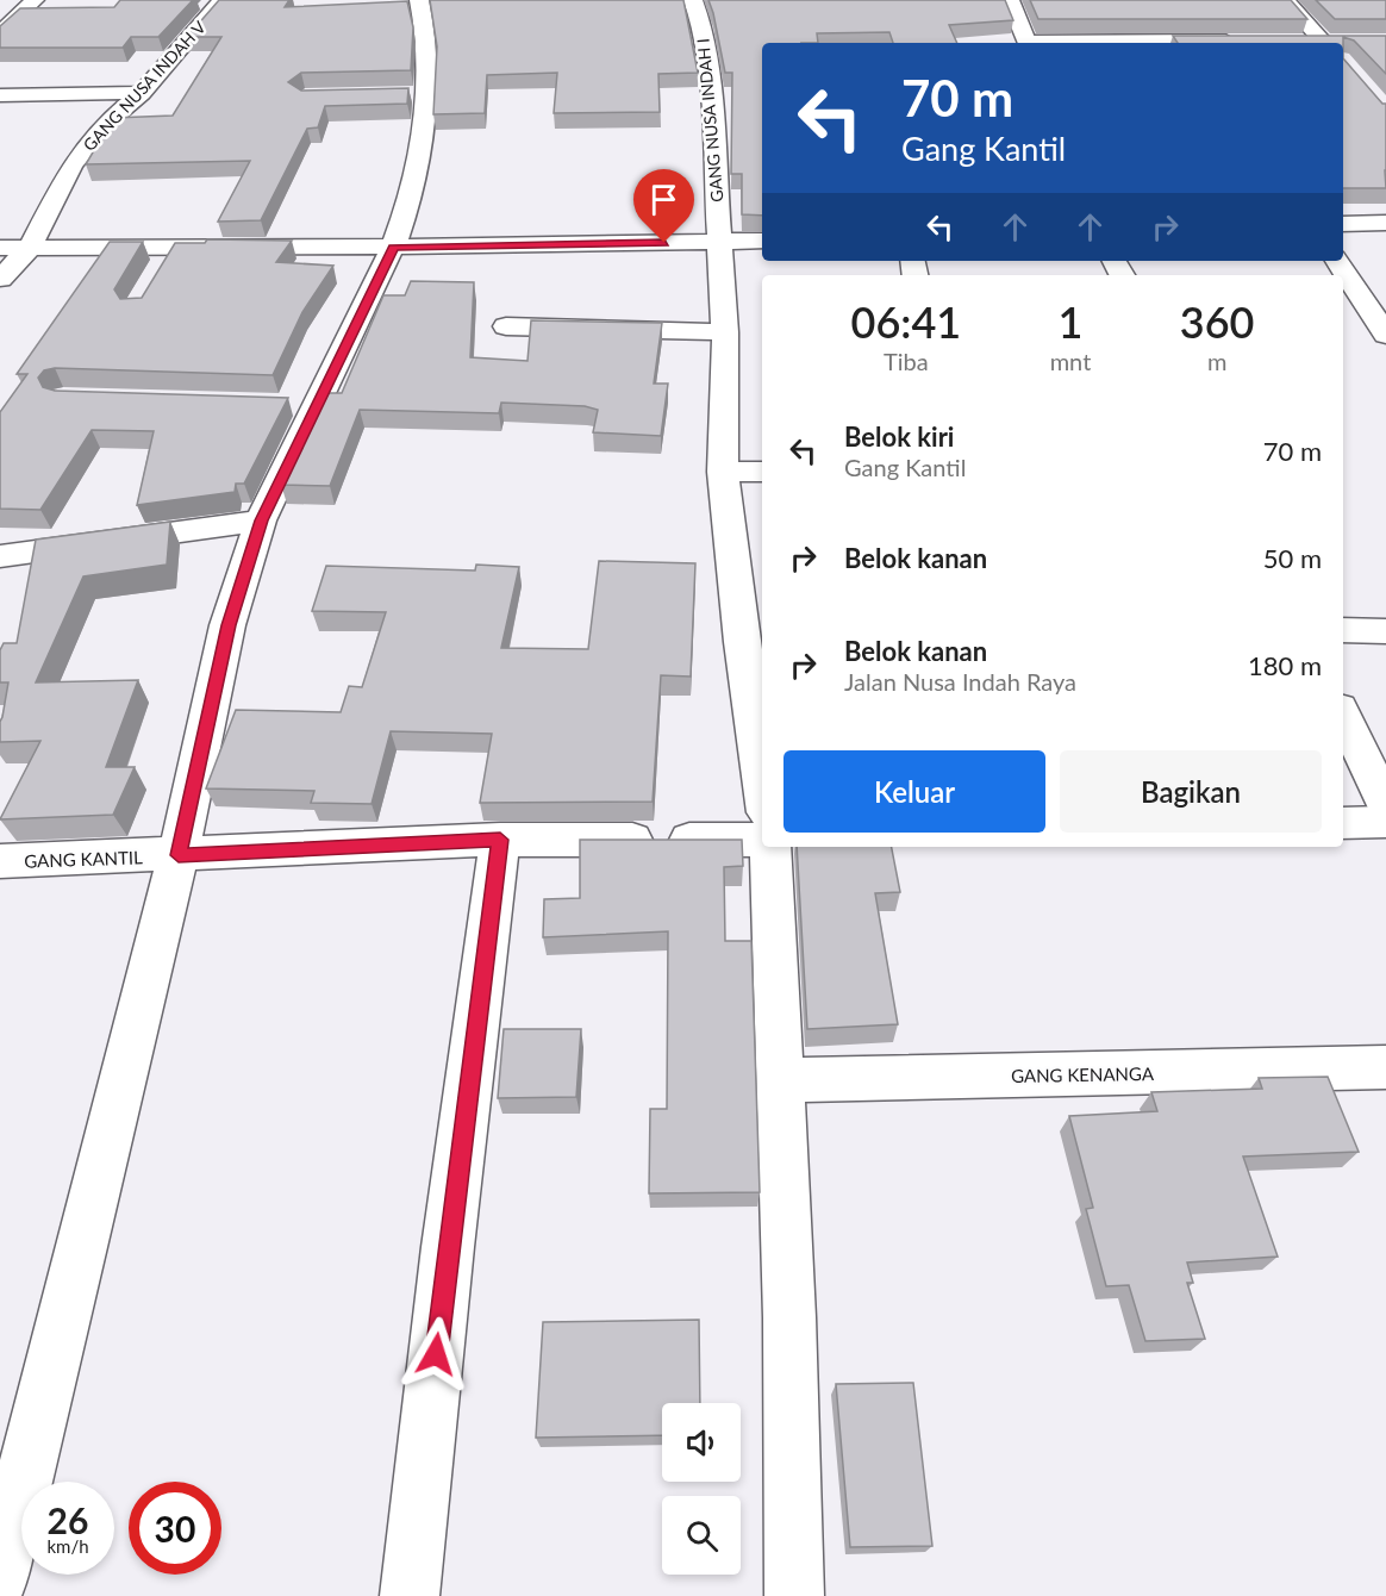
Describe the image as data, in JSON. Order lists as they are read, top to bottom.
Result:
{
  "streets": {
    "street": [
      "GANG NUSA INDAH V",
      "GANG NUSA INDAH I",
      "GANG KANTIL",
      "GANG KENANGA"
    ]
  },
  "page": {
    "turn": ["70 m", "Gang Kantil"],
    "eta": [
      "06:41",
      "Tiba",
      "1",
      "mnt",
      "360",
      "m"
    ],
    "list": [
      {
        "name": "Belok kiri",
        "note": "Gang Kantil",
        "value": "70 m"
      },
      {
        "name": "Belok kanan",
        "value": "50 m"
      },
      {
        "name": "Belok kanan",
        "note": "Jalan Nusa Indah Raya",
        "value": "180 m"
      }
    ],
    "buttons": ["Keluar", "Bagikan"],
    "speed": "26 km/h",
    "limit": "30"
  }
}
